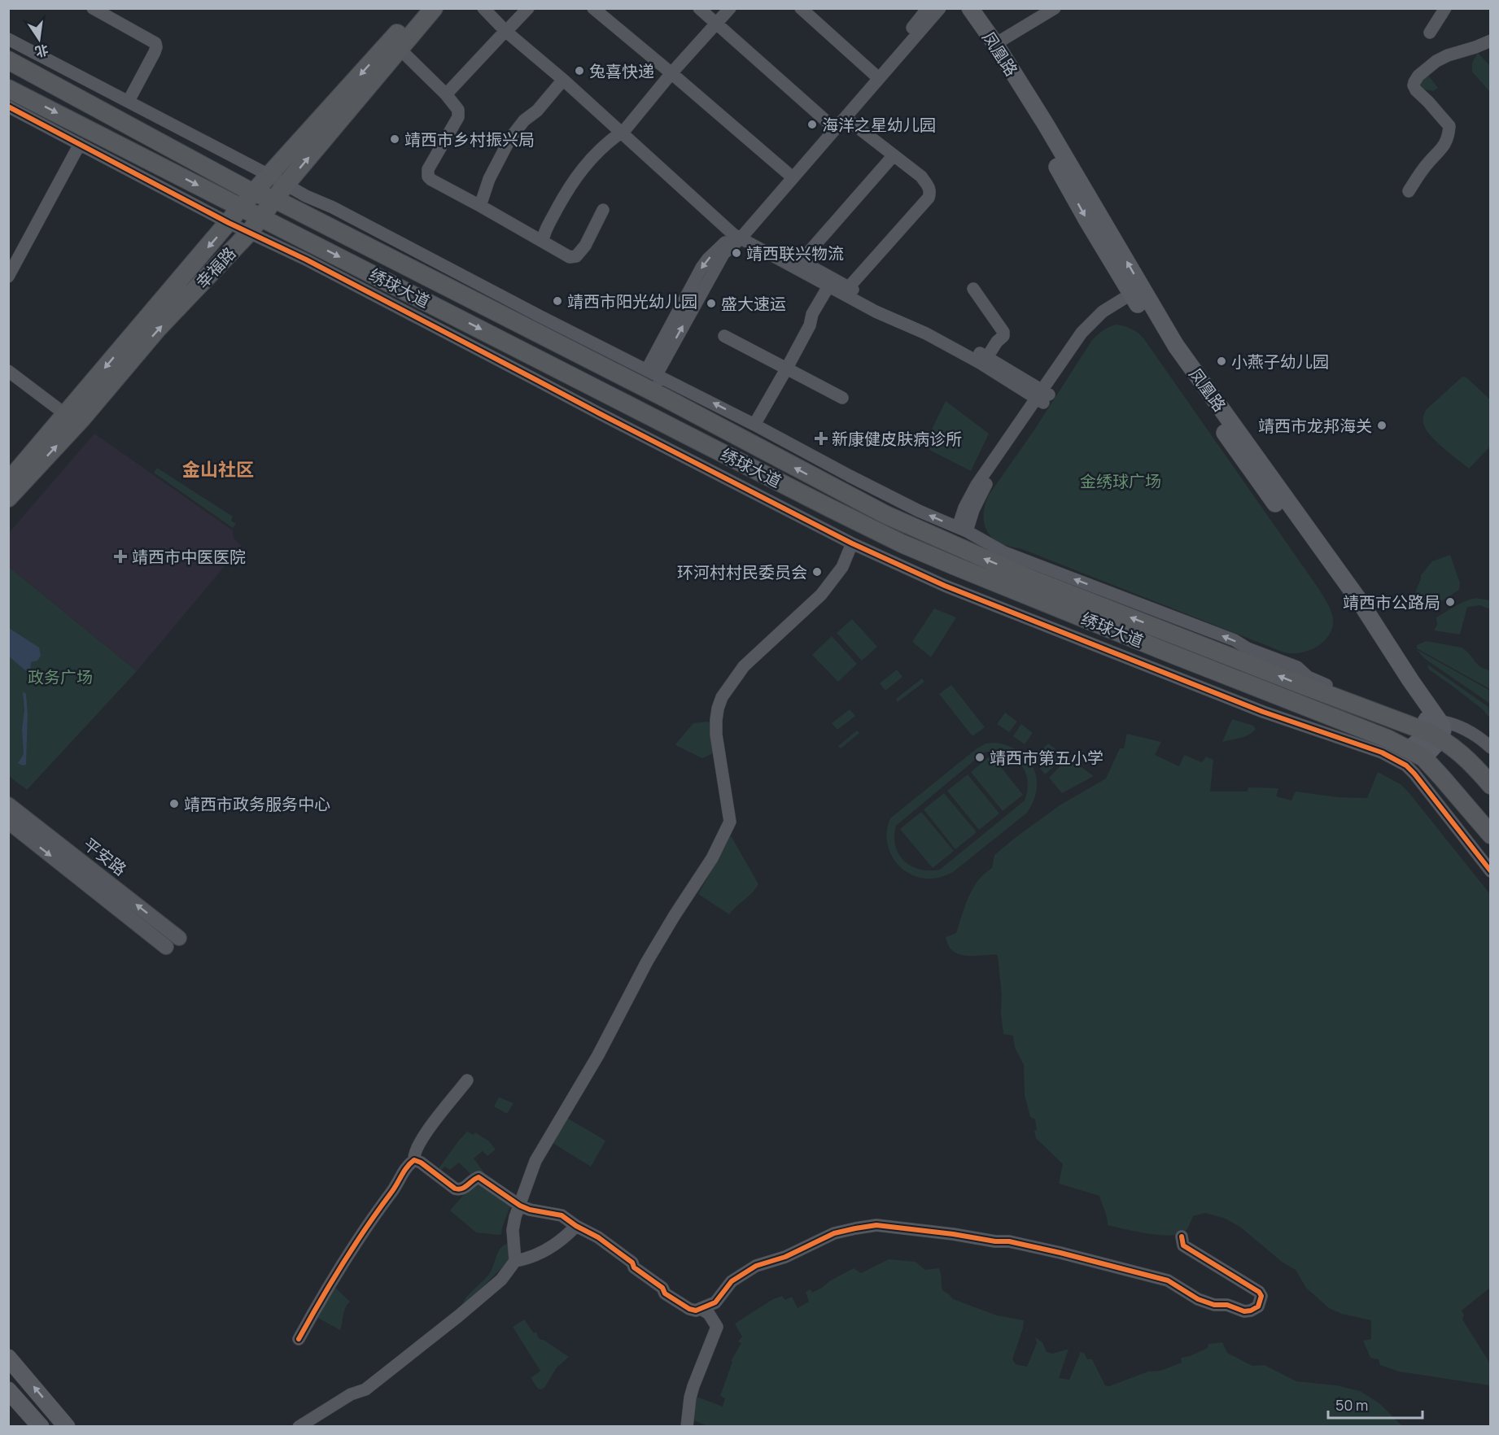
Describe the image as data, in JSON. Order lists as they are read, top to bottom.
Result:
{
  "streets": {
    "main road": ["凤凰路", "幸福路", "绣球大道"],
    "street": ["平安路"]
  },
  "crossings": [
    ["凤凰路", "绣球大道"],
    ["幸福路", "绣球大道"]
  ],
  "districts": ["金山社区"],
  "parks": ["金绣球广场", "政务广场"],
  "places": {
    "other": [
      "兔喜快递",
      "海洋之星幼儿园",
      "靖西市乡村振兴局",
      "靖西联兴物流",
      "靖西市阳光幼儿园",
      "盛大速运",
      "小燕子幼儿园",
      "靖西市龙邦海关",
      "环河村村民委员会",
      "靖西市公路局",
      "靖西市第五小学",
      "靖西市政务服务中心"
    ],
    "health": ["新康健皮肤病诊所", "靖西市中医医院"]
  },
  "scale_bar": "50 m",
  "north": "bottom"
}
